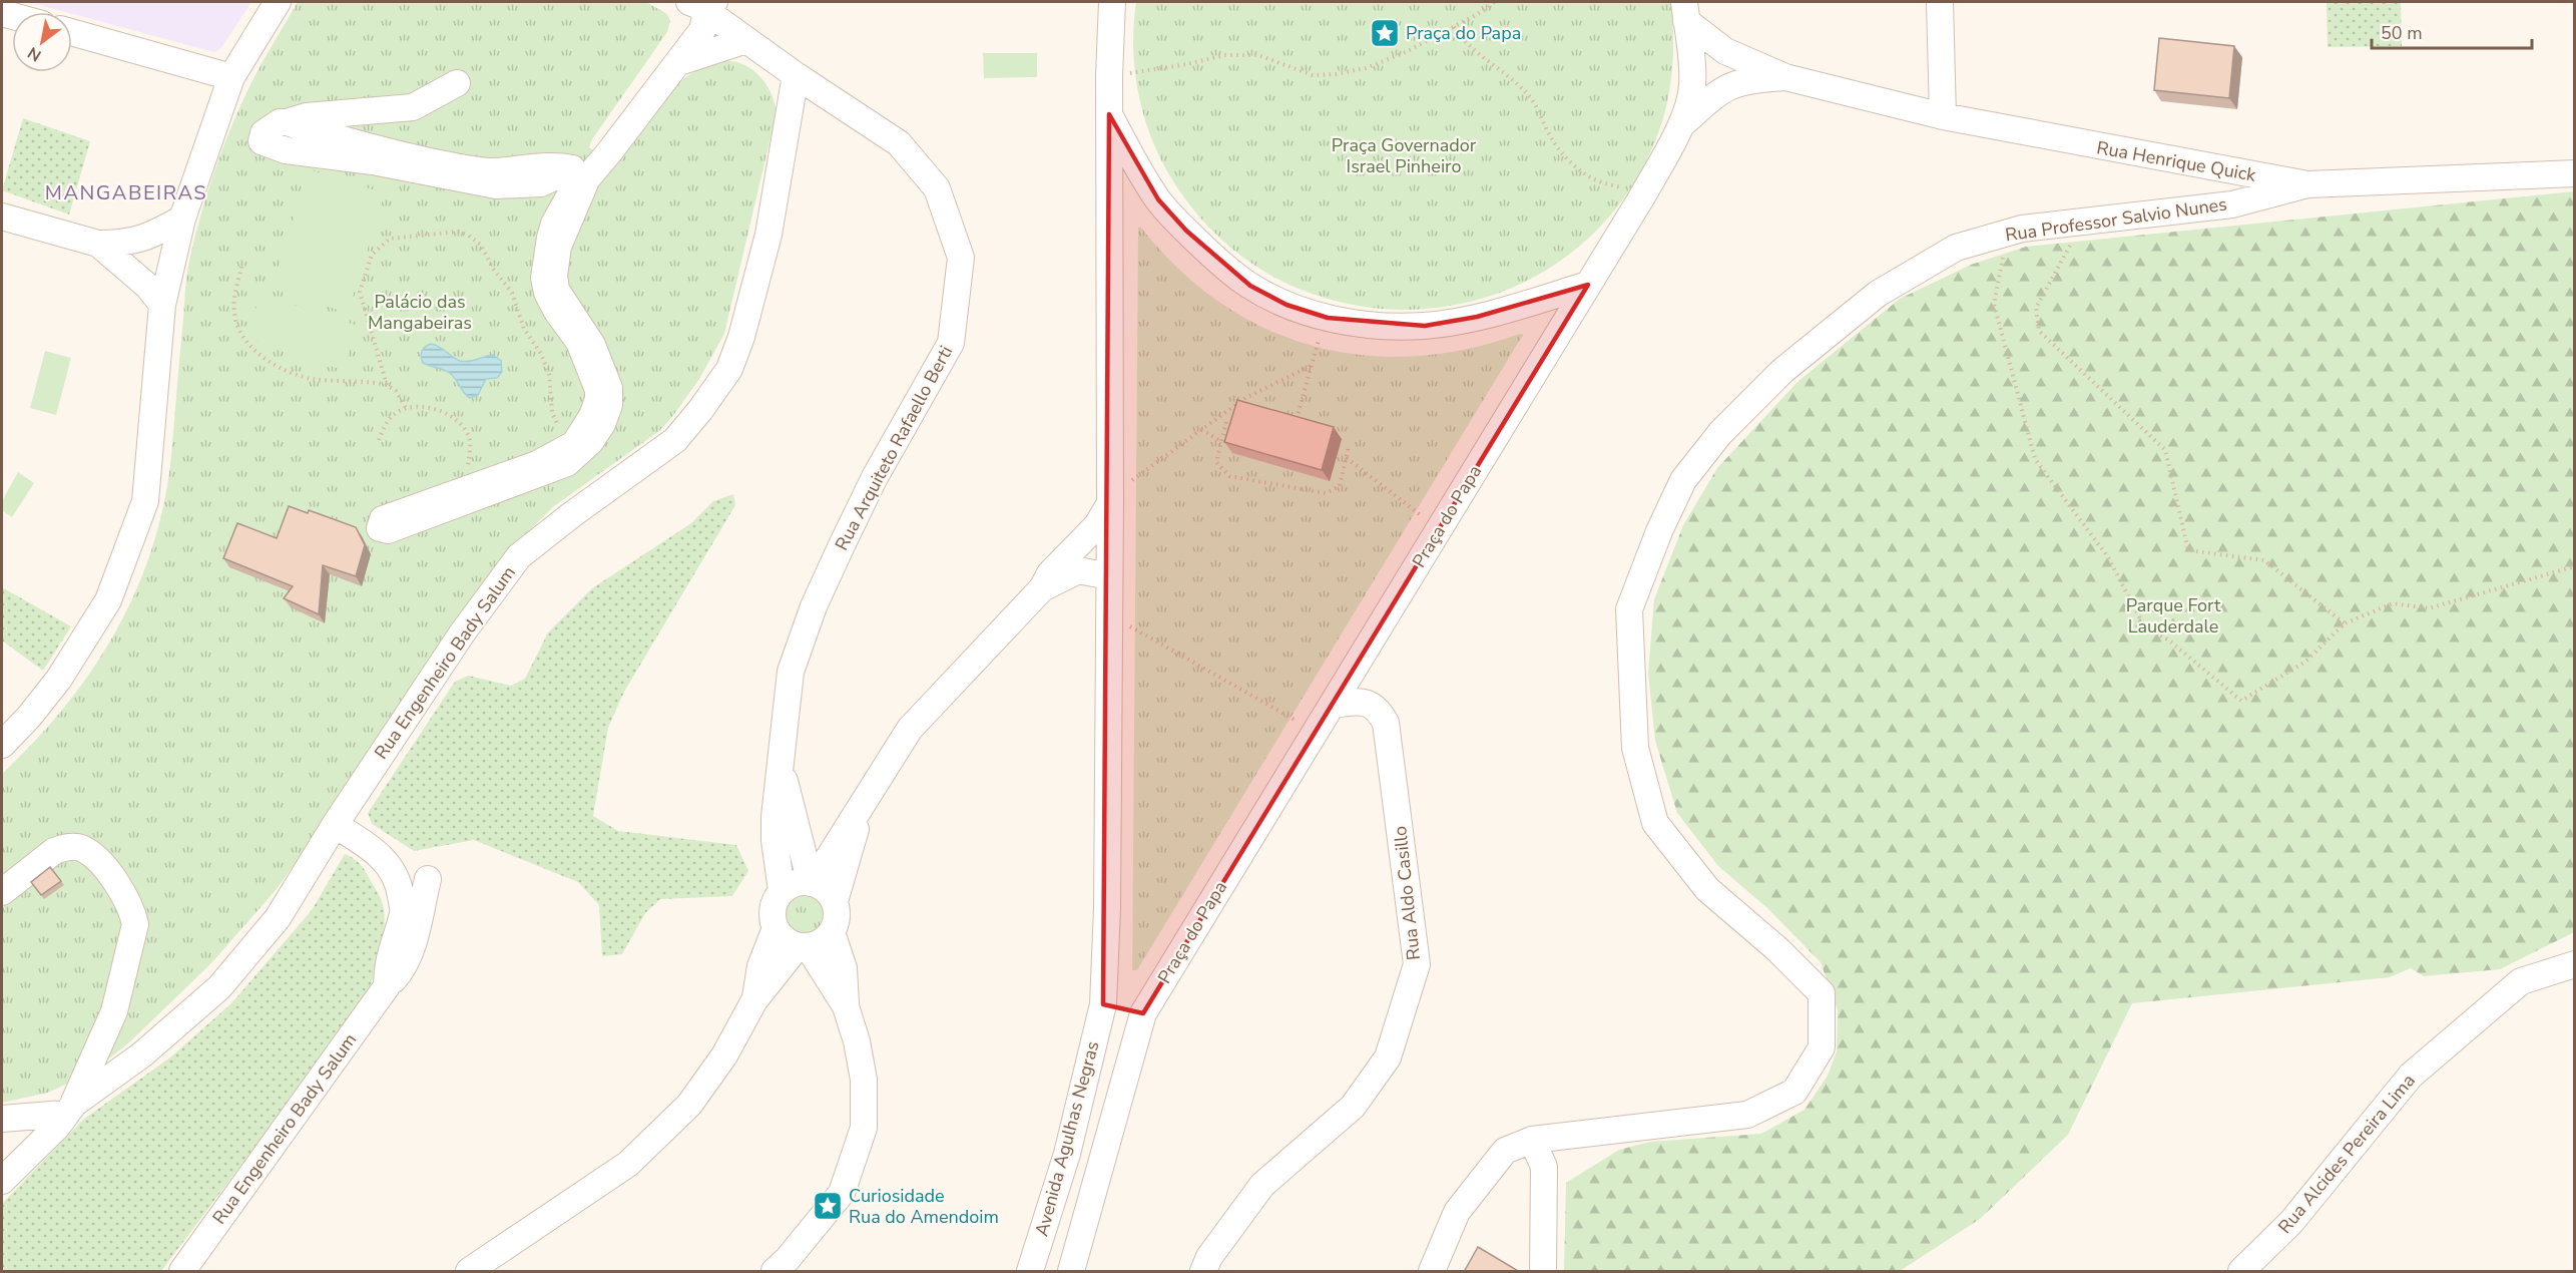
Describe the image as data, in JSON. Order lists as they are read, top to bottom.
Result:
{
  "streets": {
    "street": [
      "Rua Henrique Quick",
      "Rua Professor Salvio Nunes",
      "Rua Arquiteto Rafaello Berti",
      "Praça do Papa",
      "Rua Engenheiro Bady Salum",
      "Rua Aldo Casillo",
      "Avenida Agulhas Negras",
      "Rua Alcides Pereira Lima"
    ]
  },
  "crossings": [
    ["Rua Henrique Quick", "Rua Professor Salvio Nunes"],
    ["Rua Henrique Quick", "Praça do Papa"],
    ["Rua Arquiteto Rafaello Berti", "Rua Engenheiro Bady Salum"],
    ["Praça do Papa", "Rua Aldo Casillo"]
  ],
  "districts": ["MANGABEIRAS"],
  "parks": ["Praça Governador Israel Pinheiro", "Palácio das Mangabeiras", "Parque Fort Lauderdale"],
  "places": {
    "place": ["Praça do Papa", "Curiosidade Rua do Amendoim"]
  },
  "scale_bar": "50 m",
  "north": "bottom left"
}
